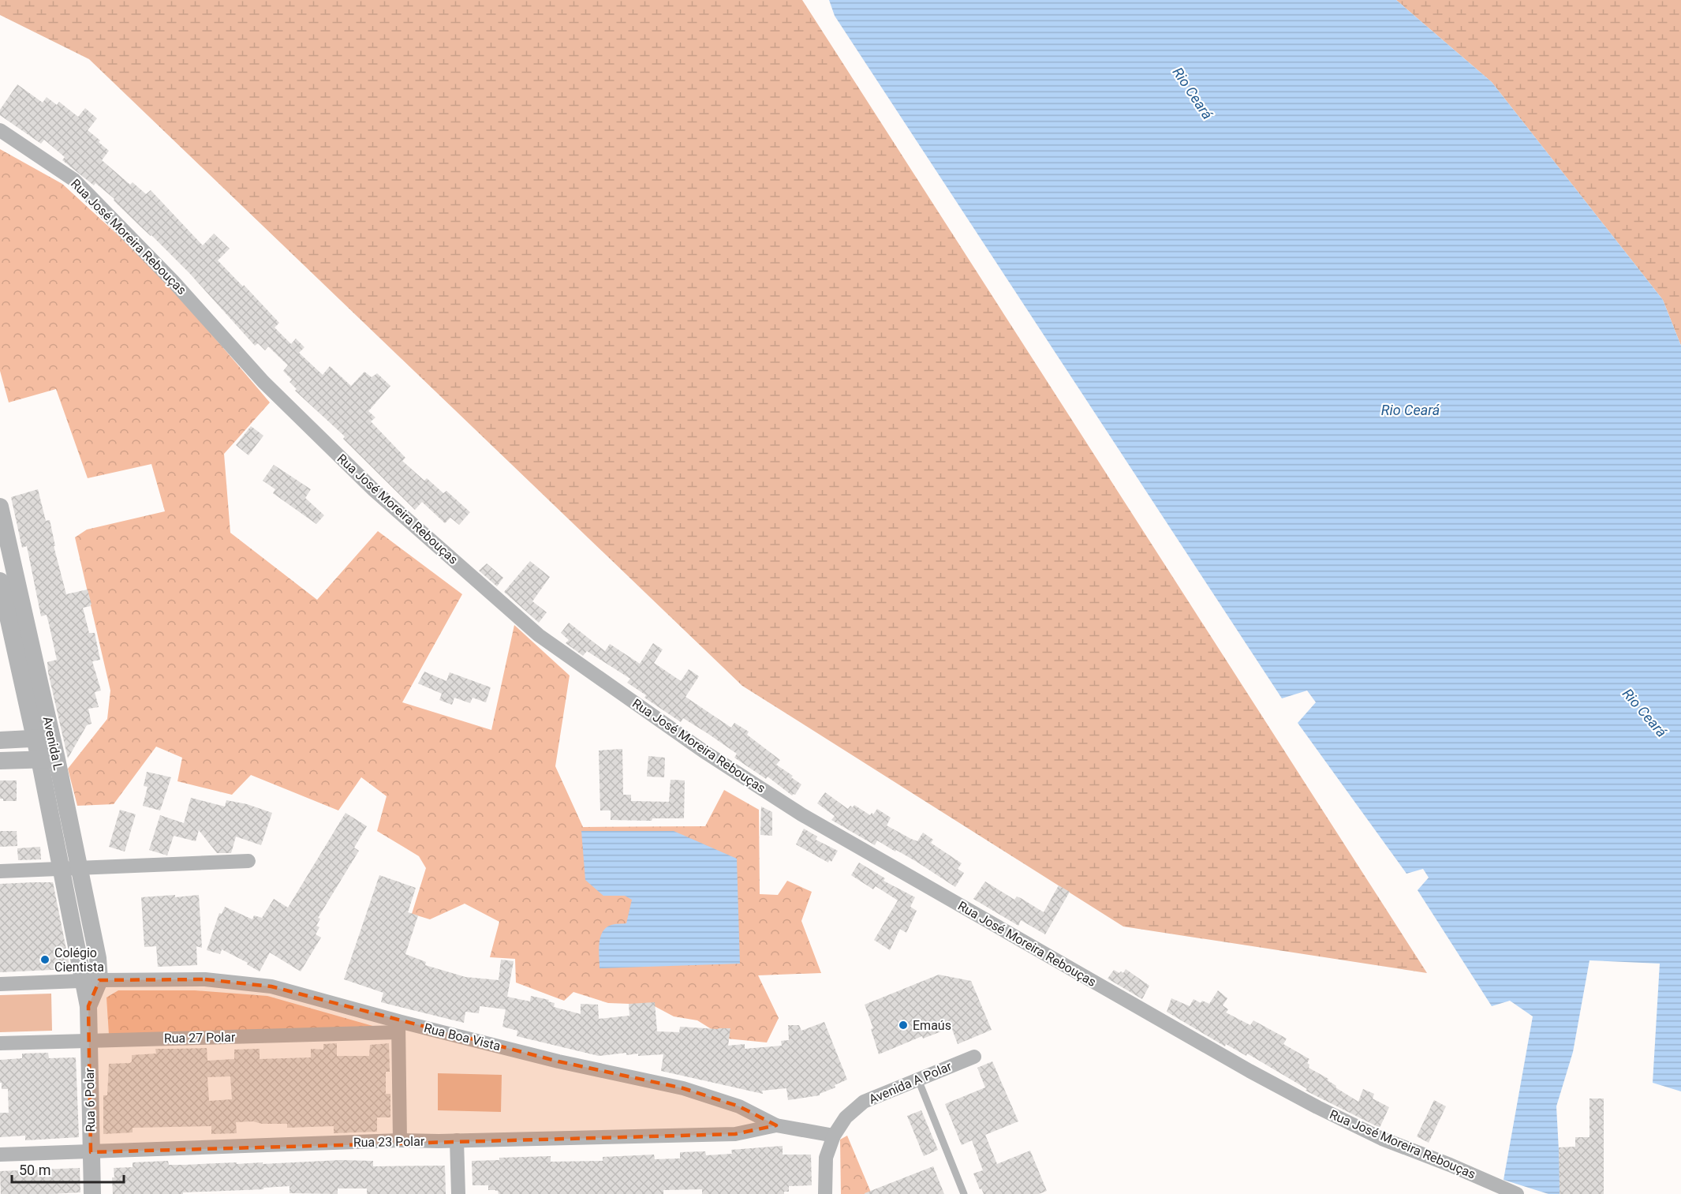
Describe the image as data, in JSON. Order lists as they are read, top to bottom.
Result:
{
  "streets": {
    "street": [
      "Rua José Moreira Rebouças",
      "Avenida L",
      "Rua Boa Vista",
      "Rua 27 Polar",
      "Avenida A Polar",
      "Rua 6 Polar",
      "Rua 23 Polar"
    ]
  },
  "crossings": [
    ["Avenida L", "Rua Boa Vista"],
    ["Avenida L", "Rua 6 Polar"],
    ["Rua Boa Vista", "Rua 27 Polar"],
    ["Rua Boa Vista", "Avenida A Polar"],
    ["Rua Boa Vista", "Rua 6 Polar"],
    ["Rua Boa Vista", "Rua 23 Polar"],
    ["Rua 27 Polar", "Rua 6 Polar"],
    ["Rua 6 Polar", "Rua 23 Polar"]
  ],
  "water": ["Rio Ceará"],
  "places": ["Colégio Cientista", "Emaús"],
  "scale_bar": "50 m"
}
